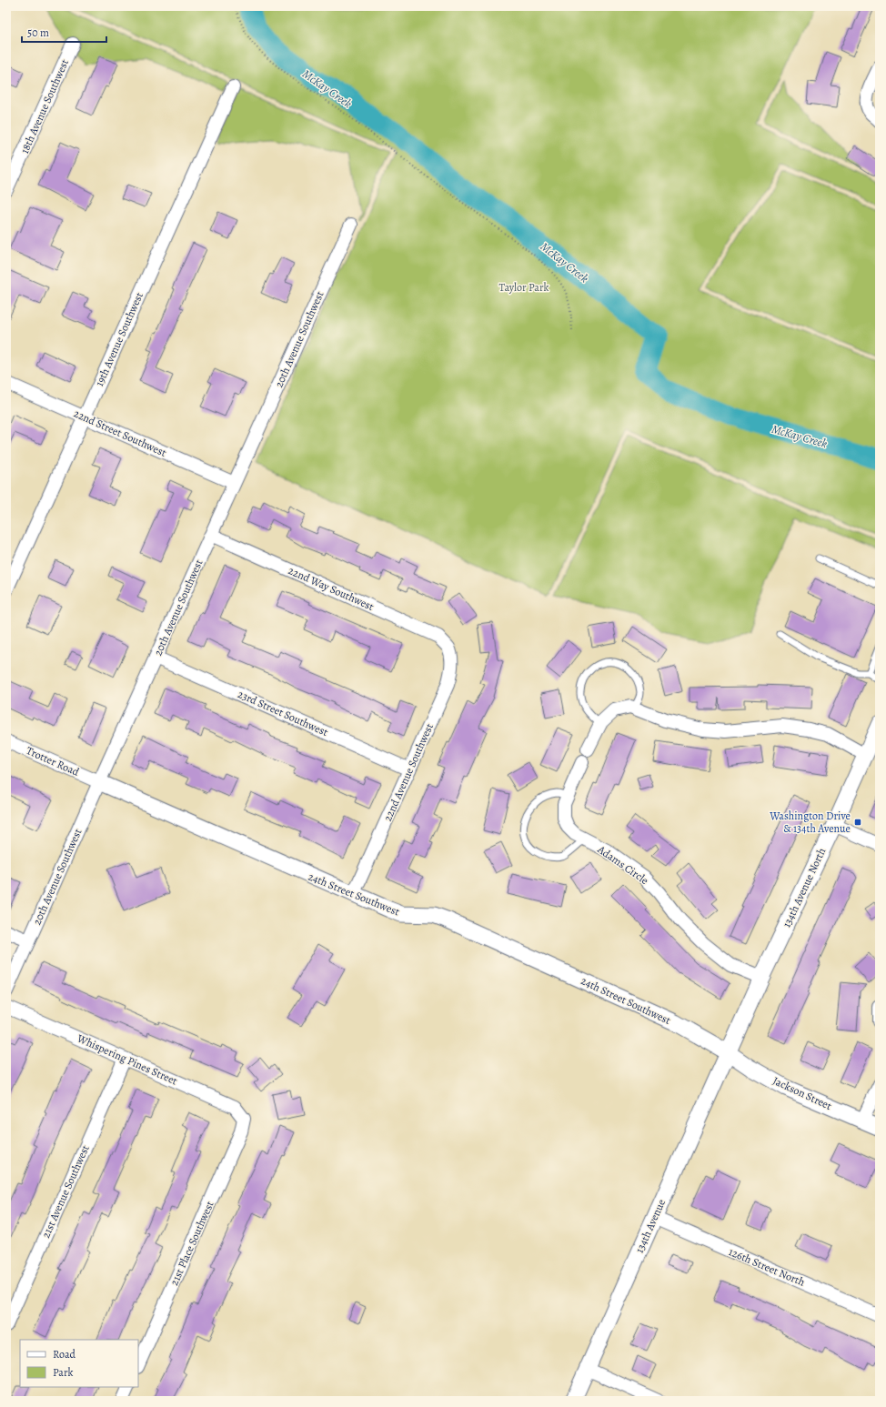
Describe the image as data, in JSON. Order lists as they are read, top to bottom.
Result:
{
  "streets": {
    "street": [
      "18th Avenue Southwest",
      "19th Avenue Southwest",
      "20th Avenue Southwest",
      "22nd Street Southwest",
      "22nd Way Southwest",
      "23rd Street Southwest",
      "Trotter Road",
      "22nd Avenue Southwest",
      "Adams Circle",
      "134th Avenue North",
      "24th Street Southwest",
      "Whispering Pines Street",
      "Jackson Street",
      "21st Avenue Southwest",
      "134th Avenue",
      "21st Place Southwest",
      "126th Street North"
    ]
  },
  "crossings": [
    ["19th Avenue Southwest", "22nd Street Southwest"],
    ["20th Avenue Southwest", "22nd Street Southwest"],
    ["20th Avenue Southwest", "22nd Way Southwest"],
    ["20th Avenue Southwest", "23rd Street Southwest"],
    ["20th Avenue Southwest", "Trotter Road"],
    ["20th Avenue Southwest", "24th Street Southwest"],
    ["22nd Way Southwest", "22nd Avenue Southwest"],
    ["23rd Street Southwest", "22nd Avenue Southwest"],
    ["Trotter Road", "24th Street Southwest"],
    ["22nd Avenue Southwest", "24th Street Southwest"],
    ["Adams Circle", "134th Avenue North"],
    ["134th Avenue North", "24th Street Southwest"],
    ["134th Avenue North", "Jackson Street"],
    ["134th Avenue North", "134th Avenue"],
    ["24th Street Southwest", "Jackson Street"],
    ["24th Street Southwest", "134th Avenue"],
    ["Whispering Pines Street", "21st Avenue Southwest"],
    ["Whispering Pines Street", "21st Place Southwest"],
    ["Jackson Street", "134th Avenue"],
    ["134th Avenue", "126th Street North"]
  ],
  "water": ["McKay Creek"],
  "parks": ["Taylor Park"],
  "places": {
    "transit": ["Washington Drive & 134th Avenue"]
  },
  "legend": ["Road", "Park"],
  "scale_bar": "50 m"
}
